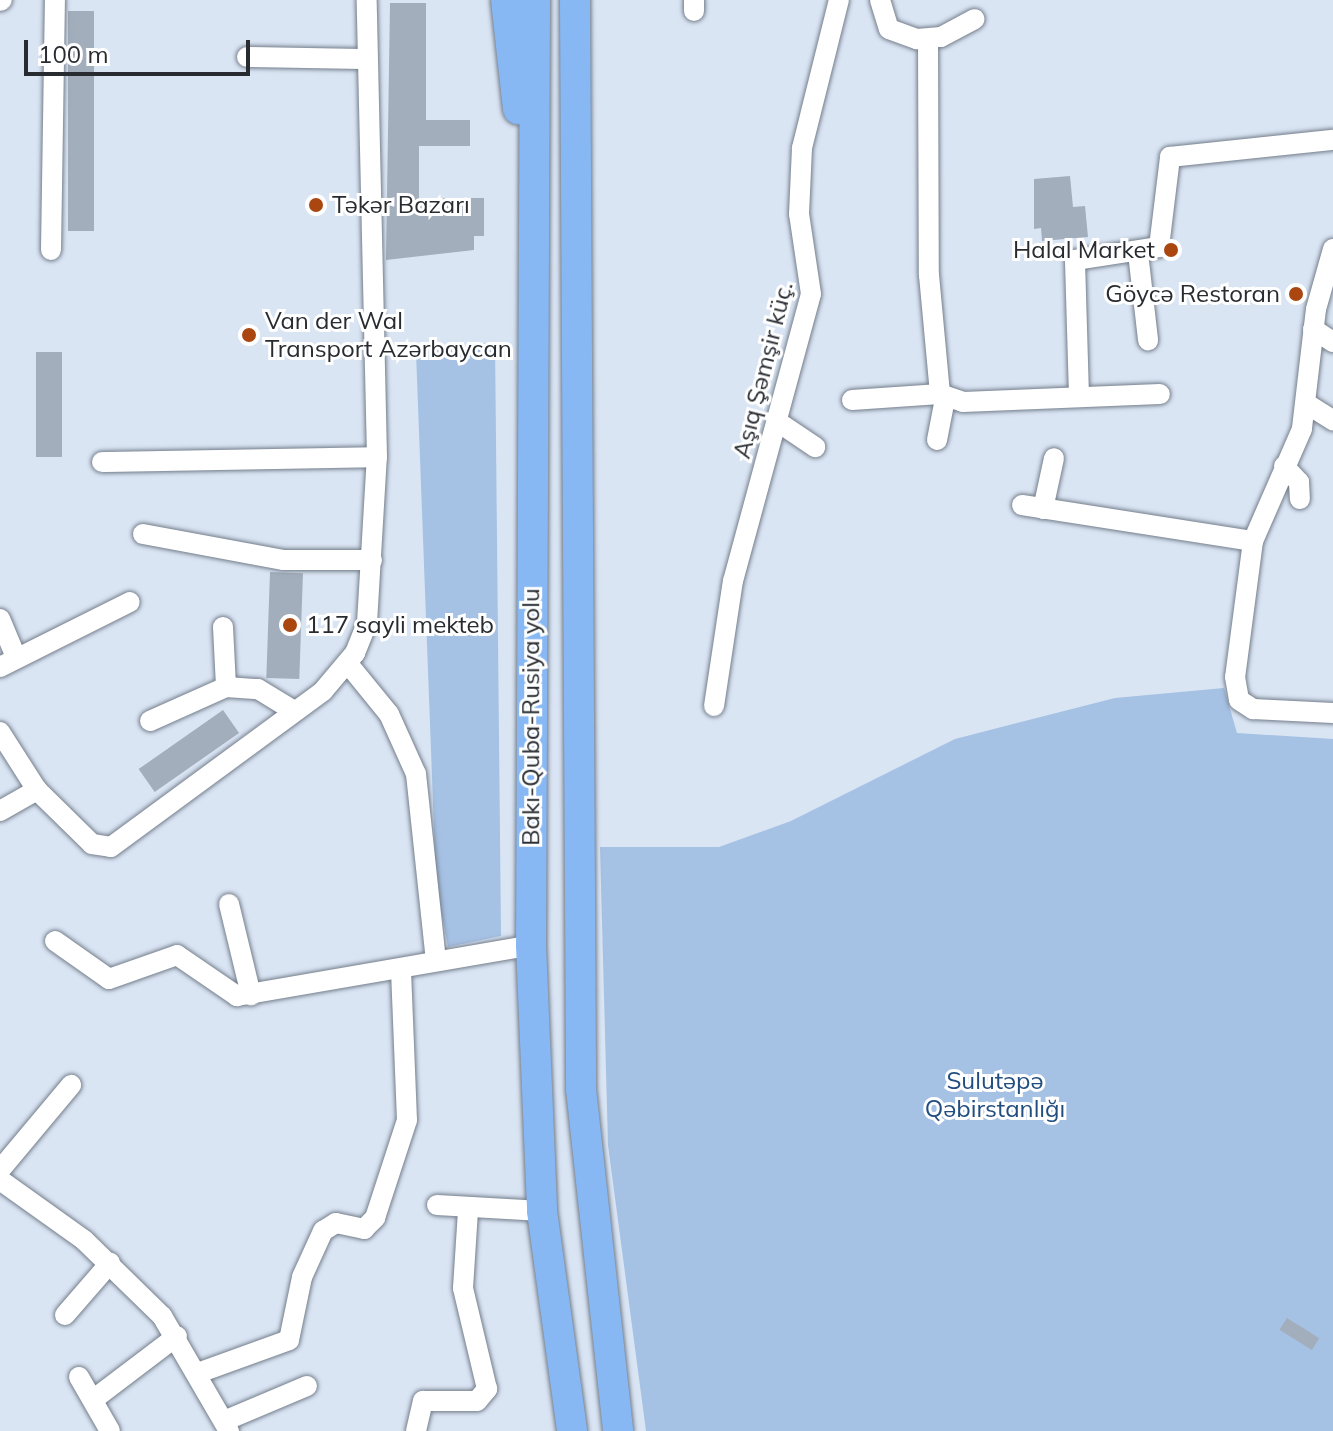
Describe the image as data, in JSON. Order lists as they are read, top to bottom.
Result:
{
  "streets": {
    "highway": ["Bakı-Quba-Rusiya yolu"],
    "street": ["Aşıq Şəmşir küç."]
  },
  "parks": ["Sulutəpə Qəbirstanlığı"],
  "places": [
    "Təkər Bazarı",
    "Halal Market",
    "Göycə Restoran",
    "Van der Wal Transport Azərbaycan",
    "117 sayli mekteb"
  ],
  "scale_bar": "100 m"
}
